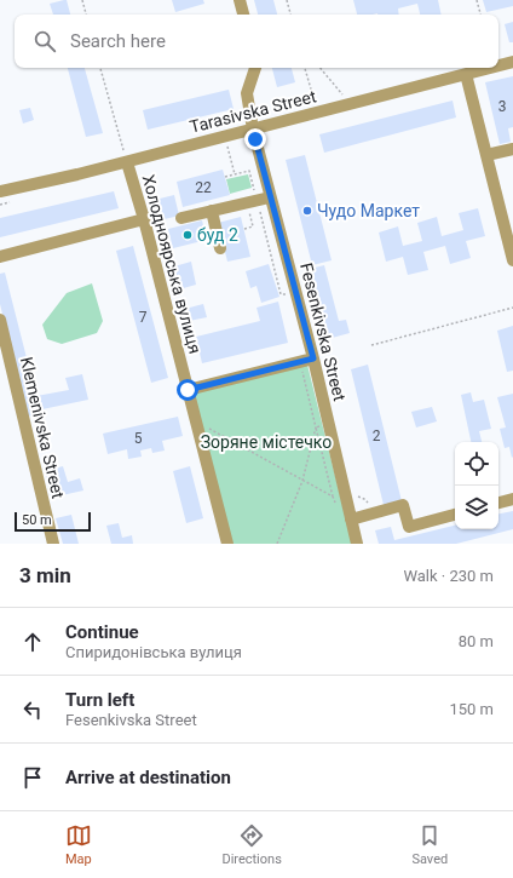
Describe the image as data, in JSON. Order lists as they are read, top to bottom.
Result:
{
  "streets": {
    "street": [
      "Tarasivska Street",
      "Холодноярська вулиця",
      "Fesenkivska Street",
      "Klemenivska Street"
    ]
  },
  "crossings": [
    ["Tarasivska Street", "Холодноярська вулиця"],
    ["Tarasivska Street", "Fesenkivska Street"]
  ],
  "parks": ["Зоряне містечко"],
  "places": ["Чудо Маркет", "буд 2"],
  "house_numbers": [
    "3",
    "22",
    "7",
    "2",
    "5"
  ],
  "scale_bar": "50 m",
  "page": {
    "search": "Search here",
    "scale": "50 m",
    "heading": ["3 min", "Walk · 230 m"],
    "list": [
      ["Continue", "Спиридонівська вулиця", "80 m"],
      ["Turn left", "Fesenkivska Street", "150 m"],
      "Arrive at destination"
    ],
    "nav": ["Map", "Directions", "Saved"]
  }
}
